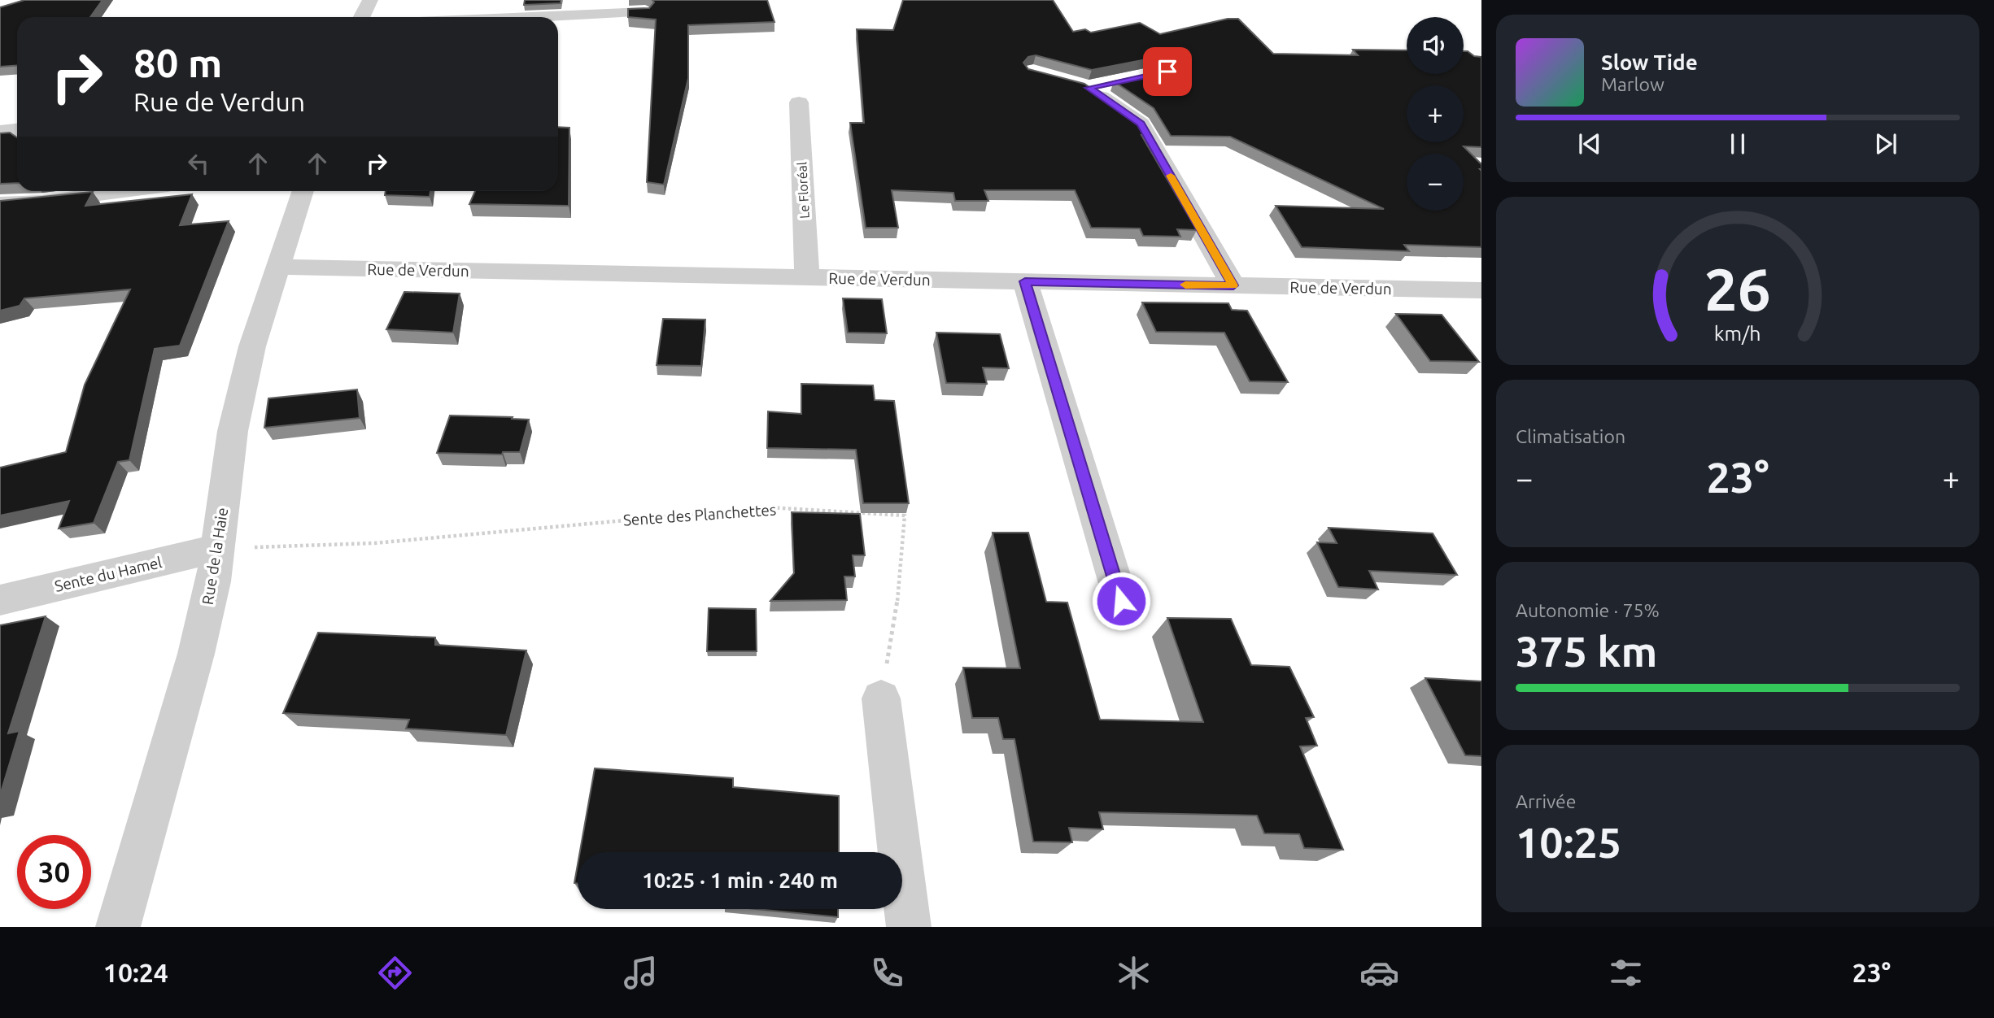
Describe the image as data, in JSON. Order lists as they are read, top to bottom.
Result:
{
  "streets": {
    "street": [
      "Le Floréal",
      "Rue de Verdun",
      "Rue de la Haie",
      "Sente du Hamel"
    ],
    "path": ["Sente des Planchettes"]
  },
  "crossings": [
    ["Le Floréal", "Rue de Verdun"],
    ["Rue de Verdun", "Rue de la Haie"],
    ["Sente des Planchettes", "Rue de la Haie"],
    ["Sente des Planchettes", "Sente du Hamel"],
    ["Rue de la Haie", "Sente du Hamel"]
  ],
  "page": {
    "map_buttons": ["+", "−"],
    "turn": ["80 m", "Rue de Verdun"],
    "song": ["Slow Tide", "Marlow"],
    "tile": [
      "Climatisation",
      ["Autonomie · 75%", "375 km"],
      ["Arrivée", "10:25"]
    ],
    "heat": ["−", "23°", "+"],
    "limit": "30",
    "trip": "10:25 · 1 min · 240 m",
    "tabs": ["10:24", "23°"],
    "gauge": ["26", "km/h"]
  }
}
